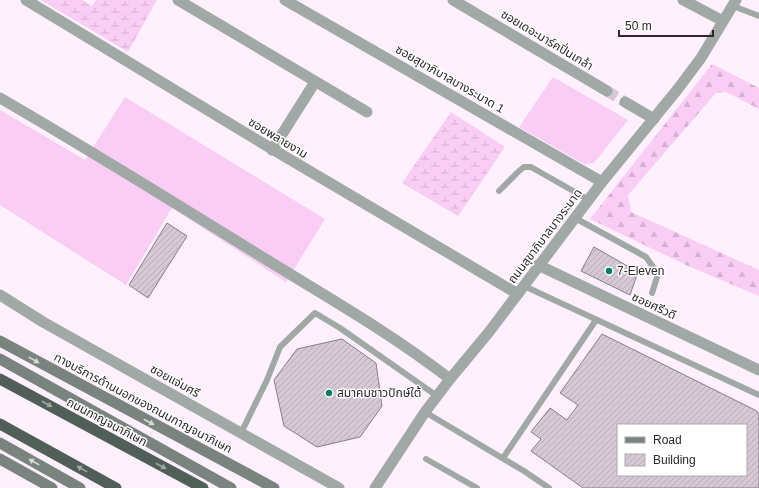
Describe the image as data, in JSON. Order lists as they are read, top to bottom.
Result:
{
  "streets": {
    "highway": ["ถนนกาญจนาภิเษก"],
    "main road": ["ทางบริการด้านนอกของถนนกาญจนาภิเษก"],
    "street": [
      "ซอยเดอะมาร์คปิ่นเกล้า",
      "ซอยสุขาภิบาลบางระมาด 1",
      "ซอยพลายงาม",
      "ถนนสุขาภิบาลบางระมาด",
      "ซอยศรีวดี",
      "ซอยแจ่มศรี"
    ]
  },
  "crossings": [
    ["ซอยสุขาภิบาลบางระมาด 1", "ถนนสุขาภิบาลบางระมาด"],
    ["ซอยพลายงาม", "ถนนสุขาภิบาลบางระมาด"],
    ["ถนนสุขาภิบาลบางระมาด", "ซอยศรีวดี"]
  ],
  "places": ["7-Eleven", "สมาคมชาวปักษ์ใต้"],
  "legend": ["Road", "Building"],
  "scale_bar": "50 m"
}
